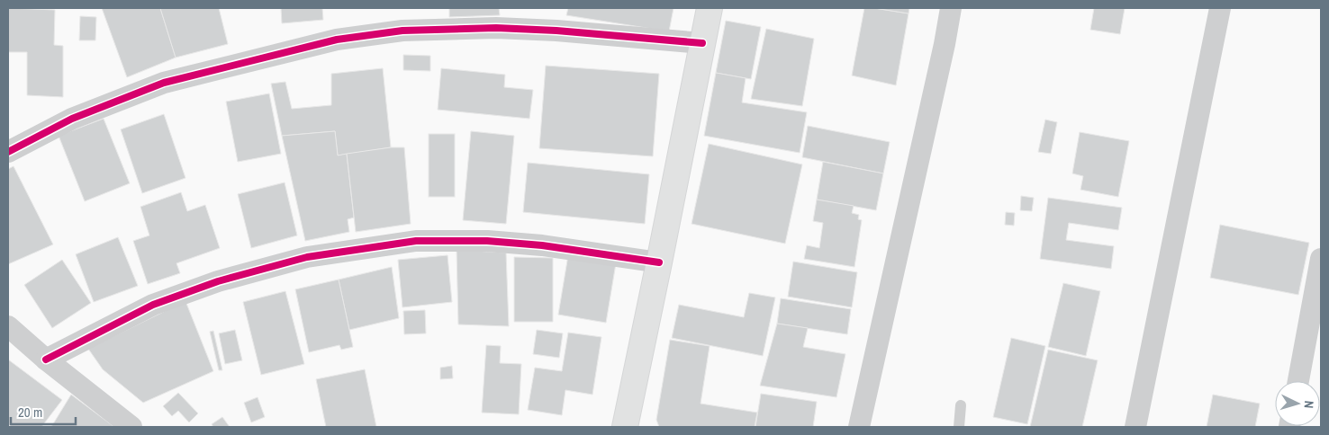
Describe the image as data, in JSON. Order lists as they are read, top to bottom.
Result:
{
  "scale_bar": "20 m",
  "north": "right"
}
